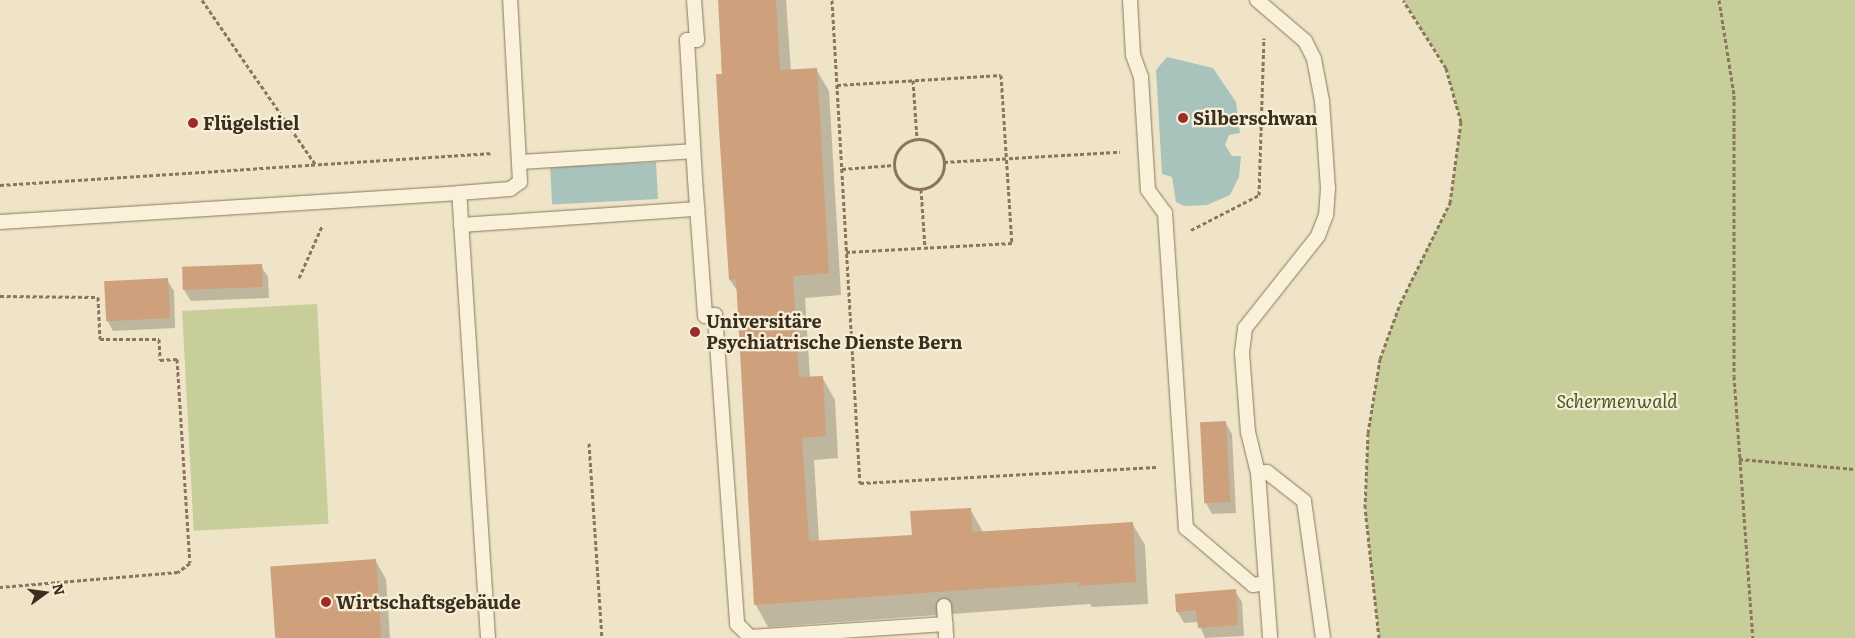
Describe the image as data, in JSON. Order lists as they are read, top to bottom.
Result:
{
  "parks": ["Schermenwald"],
  "places": [
    "Silberschwan",
    "Flügelstiel",
    "Universitäre Psychiatrische Dienste Bern",
    "Wirtschaftsgebäude"
  ],
  "north": "right"
}
